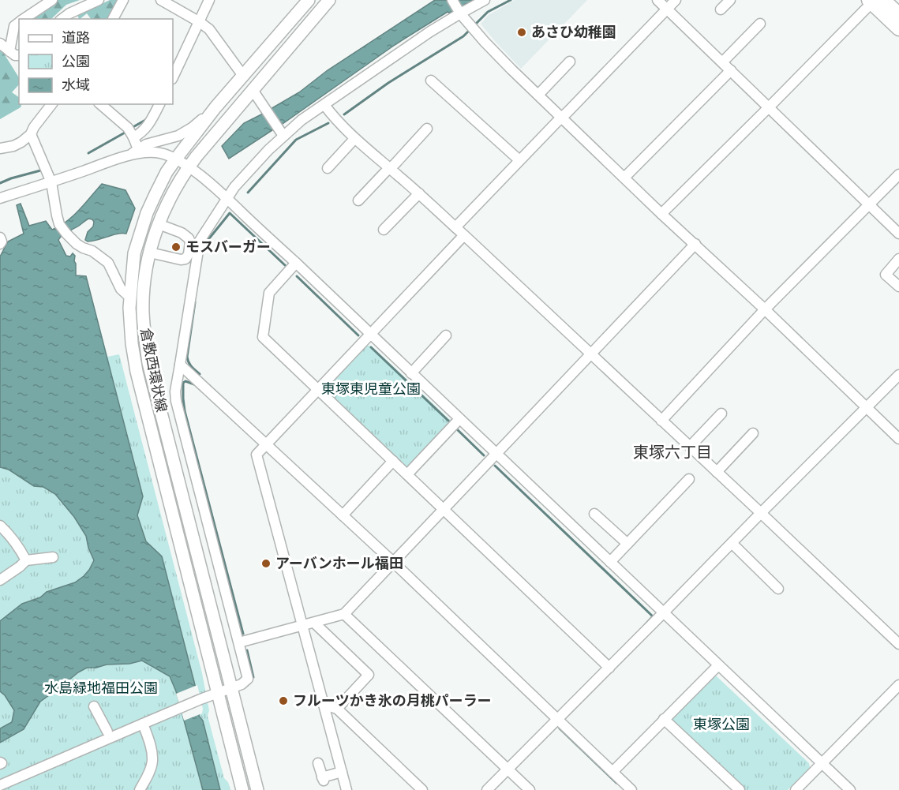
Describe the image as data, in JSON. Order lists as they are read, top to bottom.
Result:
{
  "streets": {
    "main road": ["倉敷西環状線"]
  },
  "districts": ["東塚六丁目"],
  "parks": ["東塚東児童公園", "水島緑地福田公園", "東塚公園"],
  "places": [
    "あさひ幼稚園",
    "モスバーガー",
    "アーバンホール福田",
    "フルーツかき氷の月桃パーラー"
  ],
  "legend": ["道路", "公園", "水域"]
}
